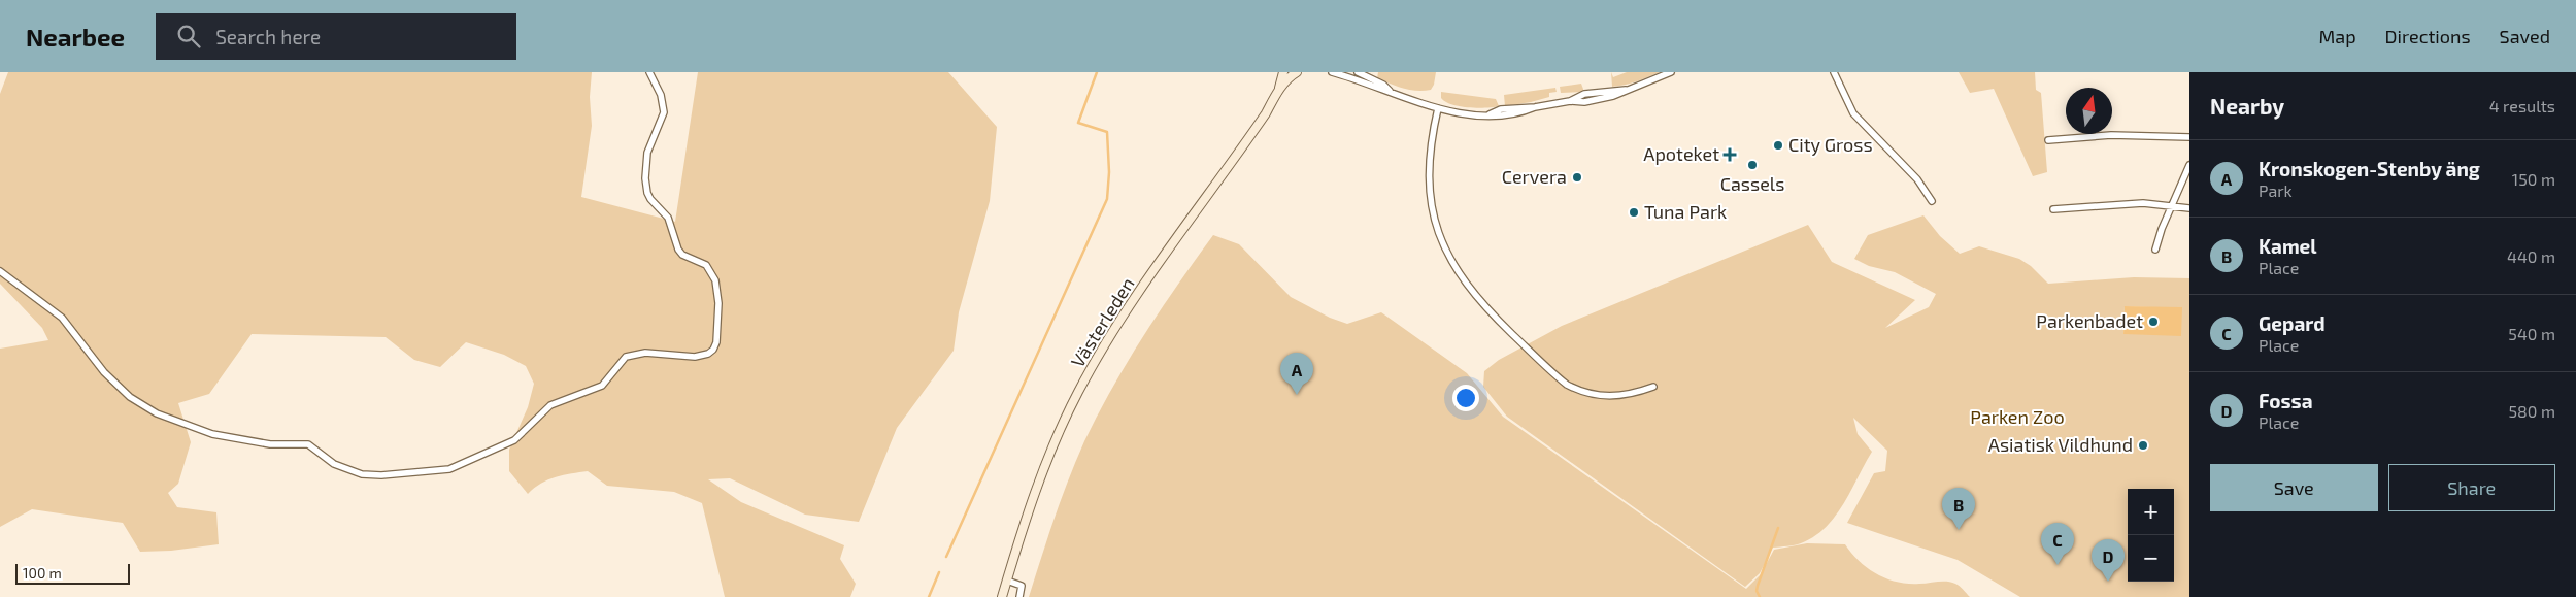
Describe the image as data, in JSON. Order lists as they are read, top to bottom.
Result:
{
  "streets": {
    "main road": ["Västerleden"]
  },
  "parks": ["Parken Zoo"],
  "places": {
    "other": [
      "City Gross",
      "Cassels",
      "Cervera",
      "Tuna Park",
      "Parkenbadet",
      "Asiatisk Vildhund"
    ],
    "health": ["Apoteket"]
  },
  "scale_bar": "100 m",
  "north": "top",
  "page": {
    "header": "Nearbee",
    "search": "Search here",
    "nav": ["Map", "Directions", "Saved"],
    "heading": ["Nearby", "4 results"],
    "list": [
      {
        "mark": "A",
        "name": "Kronskogen-Stenby äng",
        "note": "Park",
        "value": "150 m"
      },
      {
        "mark": "B",
        "name": "Kamel",
        "note": "Place",
        "value": "440 m"
      },
      {
        "mark": "C",
        "name": "Gepard",
        "note": "Place",
        "value": "540 m"
      },
      {
        "mark": "D",
        "name": "Fossa",
        "note": "Place",
        "value": "580 m"
      }
    ],
    "pins": [
      "A",
      "B",
      "C",
      "D"
    ],
    "buttons": ["Save", "Share"],
    "map_buttons": ["+", "−"],
    "scale": "100 m"
  }
}
